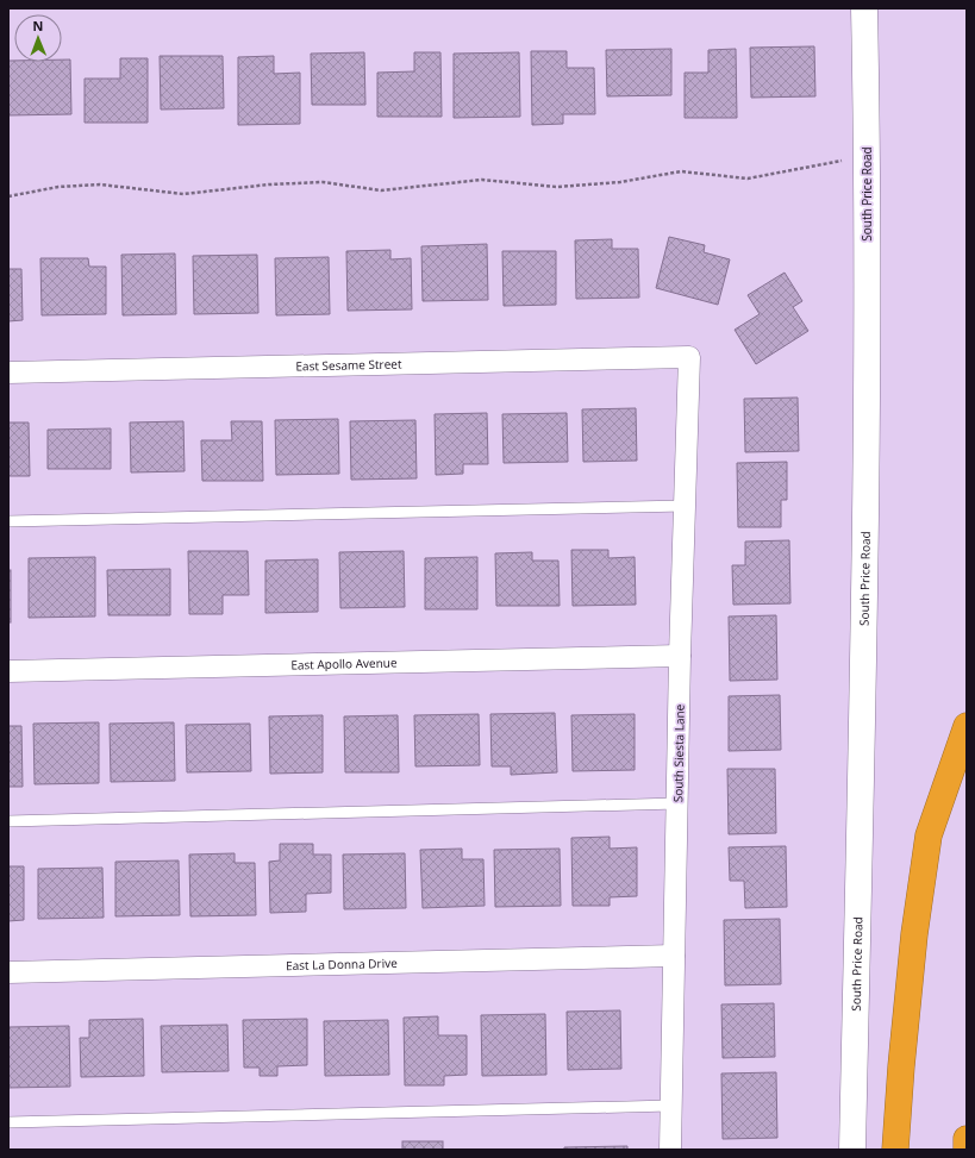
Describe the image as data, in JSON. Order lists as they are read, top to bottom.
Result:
{
  "streets": {
    "main road": ["South Price Road"],
    "street": [
      "East Sesame Street",
      "East Apollo Avenue",
      "South Siesta Lane",
      "East La Donna Drive"
    ]
  },
  "crossings": [
    ["East Sesame Street", "South Siesta Lane"],
    ["East Apollo Avenue", "South Siesta Lane"],
    ["South Siesta Lane", "East La Donna Drive"]
  ],
  "north": "top"
}
